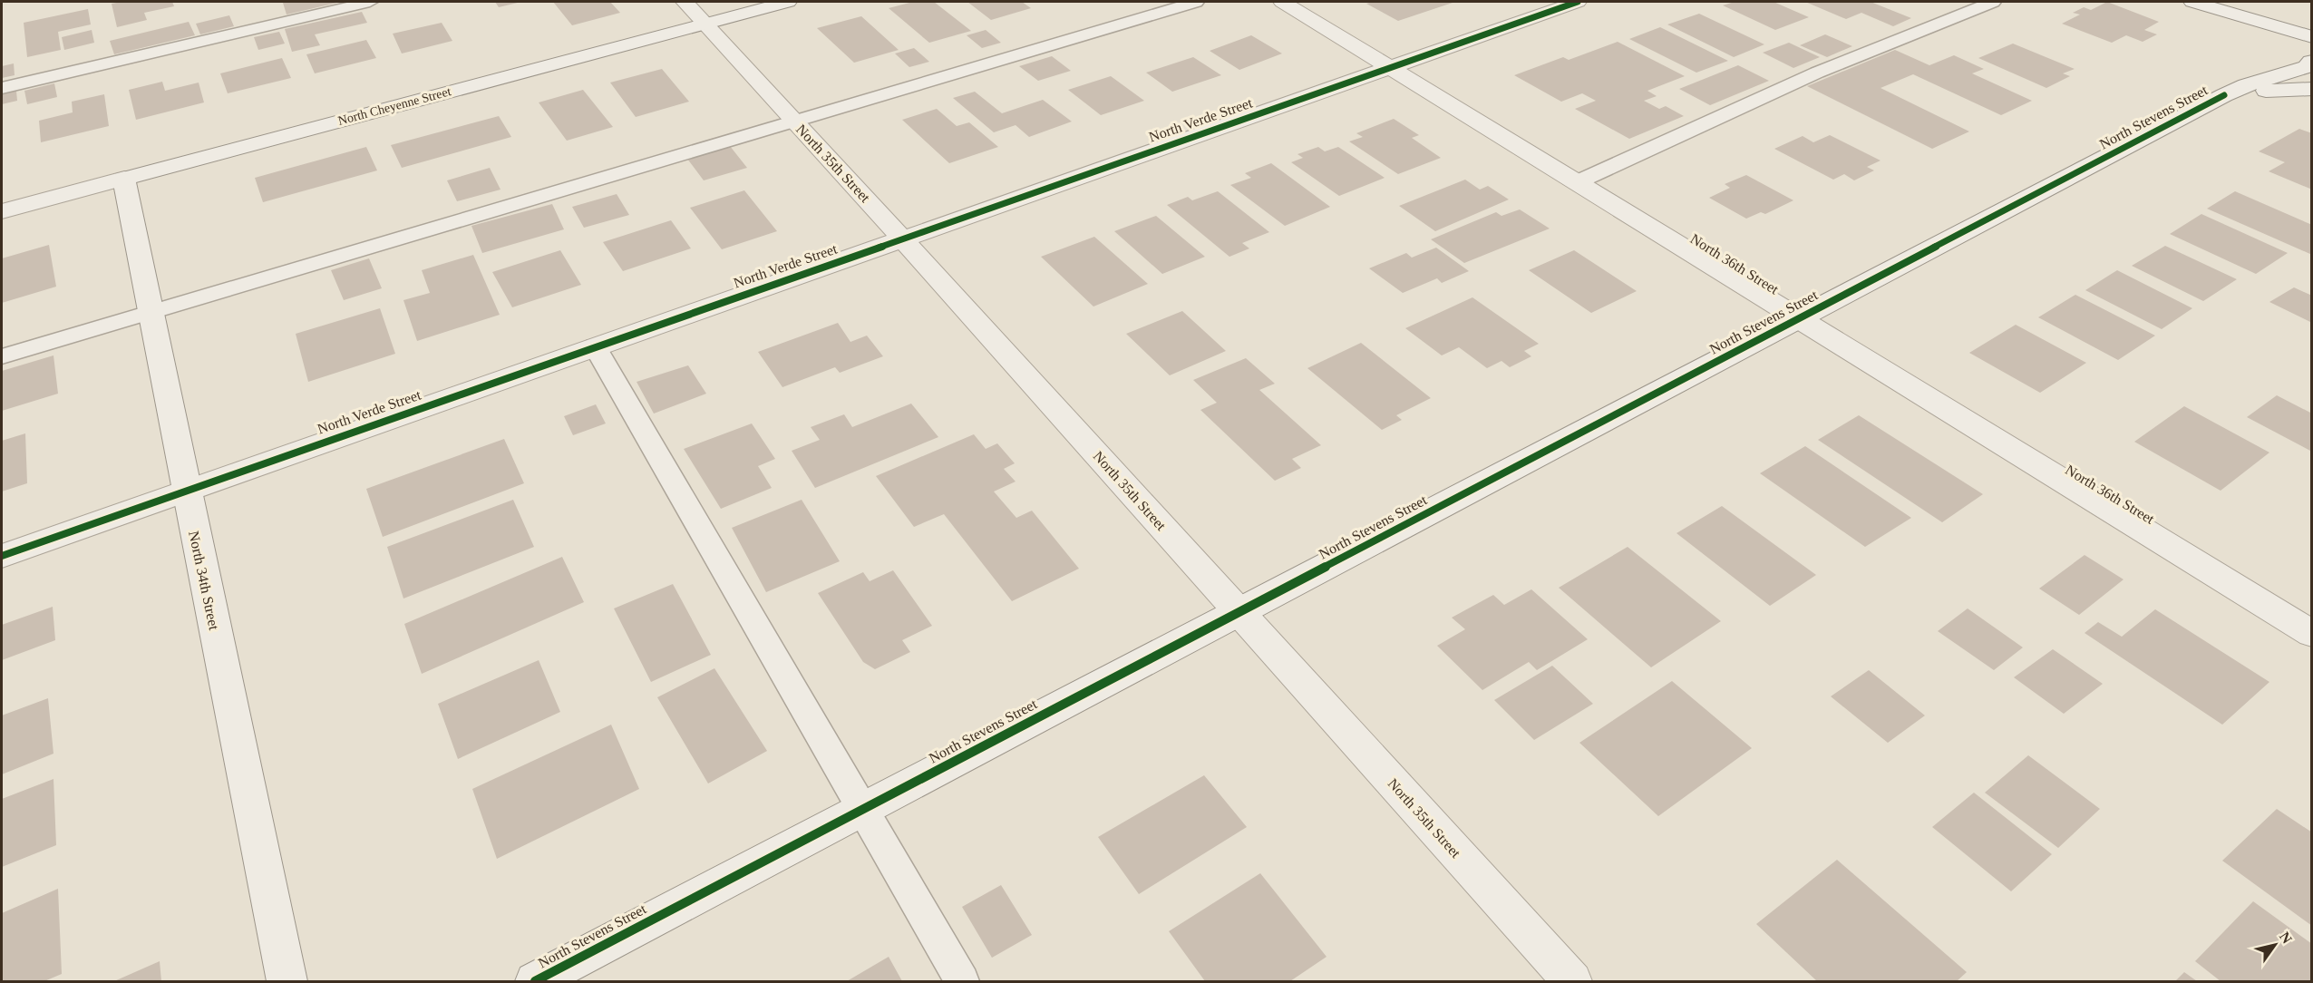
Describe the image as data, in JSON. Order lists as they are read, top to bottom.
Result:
{
  "streets": {
    "street": [
      "North Cheyenne Street",
      "North Stevens Street",
      "North Verde Street",
      "North 35th Street",
      "North 36th Street",
      "North 34th Street"
    ]
  },
  "crossings": [
    ["North Cheyenne Street", "North 35th Street"],
    ["North Cheyenne Street", "North 34th Street"],
    ["North Stevens Street", "North 35th Street"],
    ["North Stevens Street", "North 36th Street"],
    ["North Verde Street", "North 35th Street"],
    ["North Verde Street", "North 36th Street"],
    ["North Verde Street", "North 34th Street"]
  ],
  "north": "top right"
}
